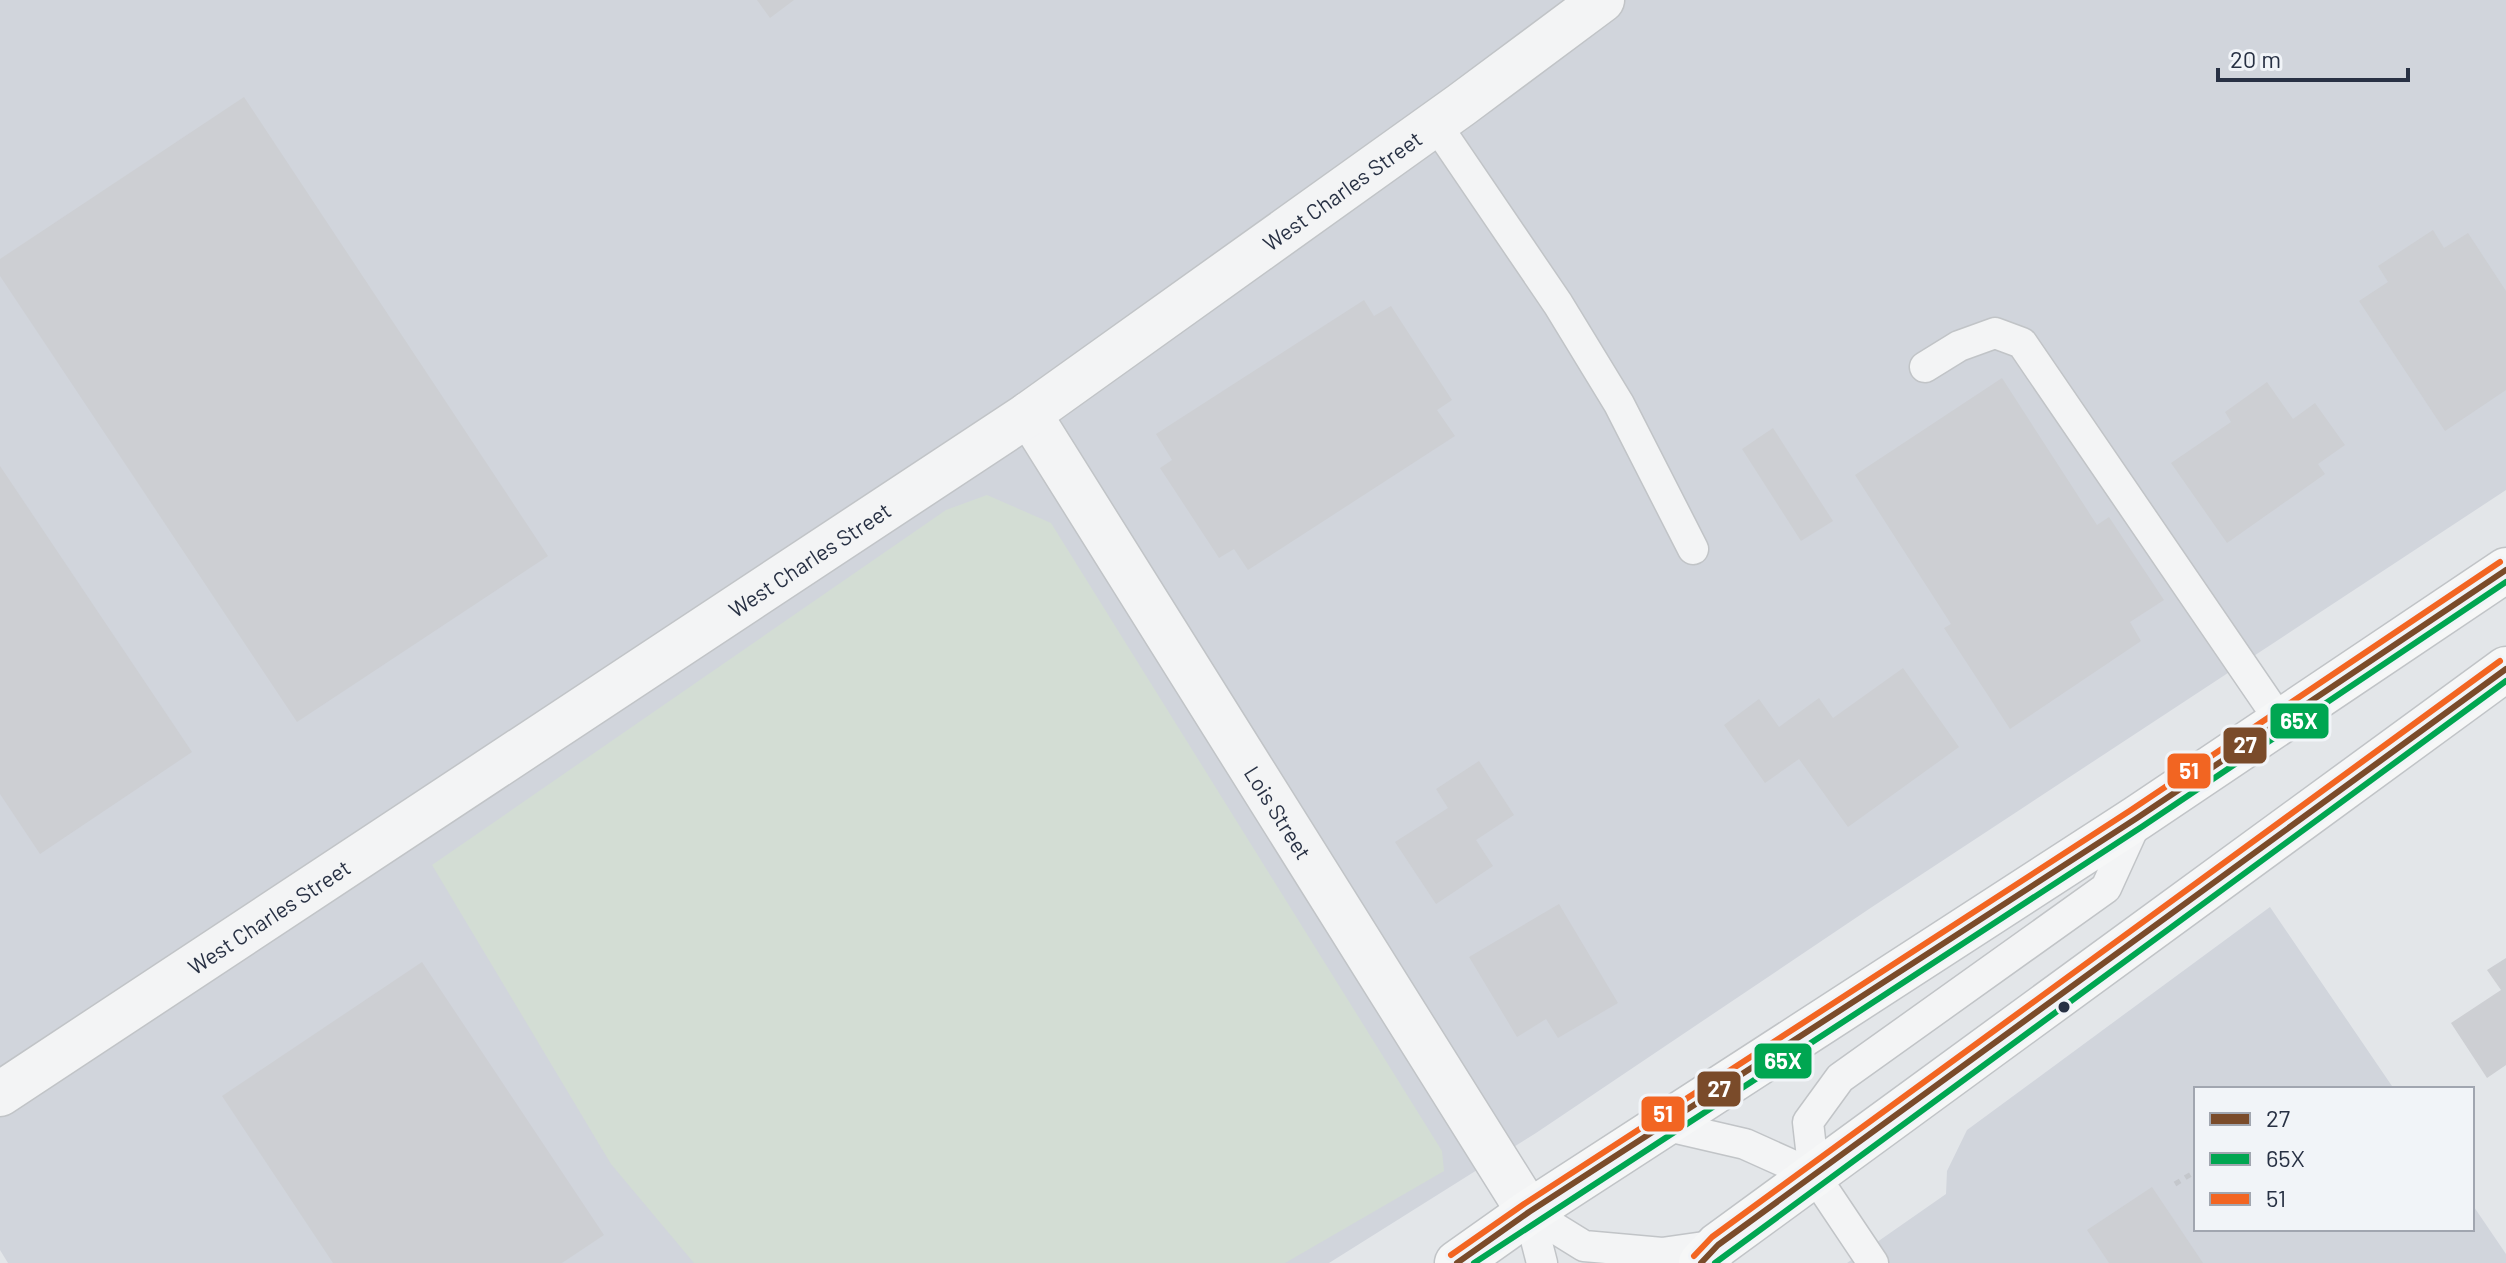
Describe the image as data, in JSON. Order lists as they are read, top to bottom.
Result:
{
  "streets": {
    "street": ["West Charles Street", "Lois Street"]
  },
  "crossings": [
    ["West Charles Street", "Lois Street"]
  ],
  "lines": ["transit line 51", "transit line 27", "transit line 65X"],
  "legend": ["27", "65X", "51"],
  "scale_bar": "20 m"
}
